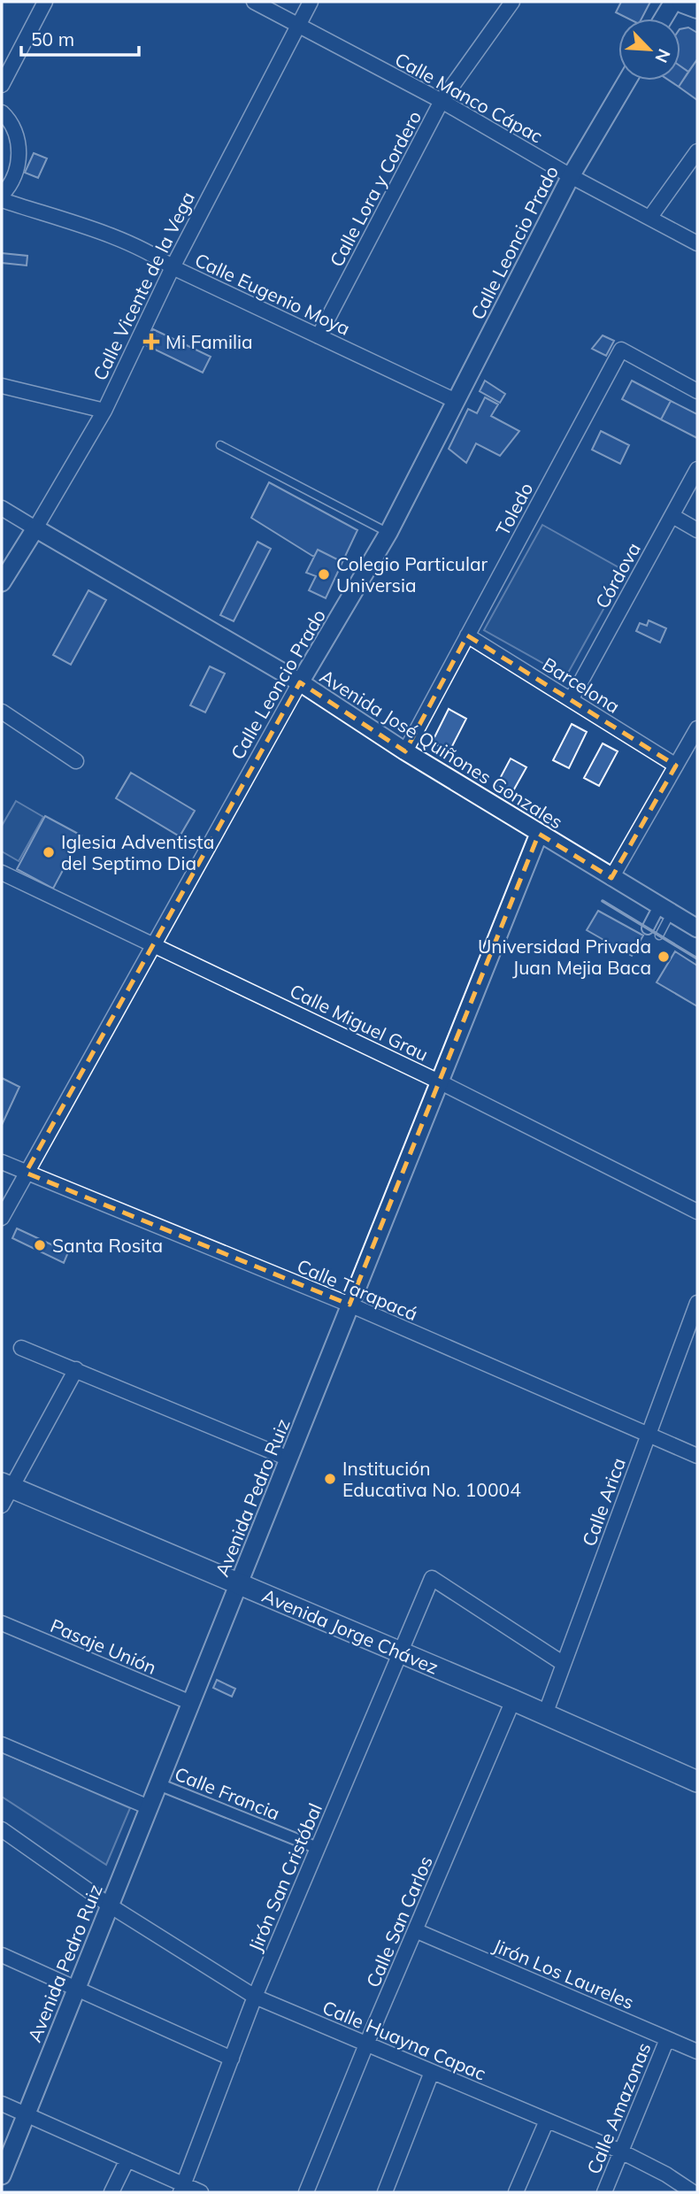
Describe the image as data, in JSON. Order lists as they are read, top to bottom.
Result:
{
  "streets": {
    "main road": ["Avenida Jorge Chávez"],
    "street": [
      "Calle Manco Cápac",
      "Calle Lora y Cordero",
      "Calle Leoncio Prado",
      "Calle Vicente de la Vega",
      "Calle Eugenio Moya",
      "Toledo",
      "Córdova",
      "Barcelona",
      "Avenida José Quiñones Gonzales",
      "Calle Miguel Grau",
      "Calle Tarapacá",
      "Avenida Pedro Ruiz",
      "Calle Arica",
      "Pasaje Unión",
      "Calle Francia",
      "Jirón San Cristóbal",
      "Calle San Carlos",
      "Jirón Los Laureles",
      "Calle Huayna Capac",
      "Calle Amazonas"
    ]
  },
  "crossings": [
    ["Calle Manco Cápac", "Calle Lora y Cordero"],
    ["Calle Manco Cápac", "Calle Leoncio Prado"],
    ["Calle Manco Cápac", "Calle Vicente de la Vega"],
    ["Calle Lora y Cordero", "Calle Eugenio Moya"],
    ["Calle Leoncio Prado", "Calle Eugenio Moya"],
    ["Calle Leoncio Prado", "Avenida José Quiñones Gonzales"],
    ["Calle Leoncio Prado", "Calle Miguel Grau"],
    ["Calle Leoncio Prado", "Calle Tarapacá"],
    ["Calle Vicente de la Vega", "Calle Eugenio Moya"],
    ["Calle Vicente de la Vega", "Avenida José Quiñones Gonzales"],
    ["Toledo", "Barcelona"],
    ["Toledo", "Avenida José Quiñones Gonzales"],
    ["Córdova", "Barcelona"],
    ["Avenida José Quiñones Gonzales", "Avenida Pedro Ruiz"],
    ["Calle Miguel Grau", "Avenida Pedro Ruiz"],
    ["Calle Tarapacá", "Avenida Pedro Ruiz"],
    ["Calle Tarapacá", "Calle Arica"],
    ["Avenida Pedro Ruiz", "Avenida Jorge Chávez"],
    ["Avenida Pedro Ruiz", "Pasaje Unión"],
    ["Avenida Pedro Ruiz", "Calle Francia"],
    ["Avenida Pedro Ruiz", "Calle Huayna Capac"],
    ["Calle Arica", "Avenida Jorge Chávez"],
    ["Calle Arica", "Jirón San Cristóbal"],
    ["Avenida Jorge Chávez", "Jirón San Cristóbal"],
    ["Avenida Jorge Chávez", "Calle San Carlos"],
    ["Calle Francia", "Jirón San Cristóbal"],
    ["Jirón San Cristóbal", "Calle Huayna Capac"],
    ["Calle San Carlos", "Jirón Los Laureles"],
    ["Calle San Carlos", "Calle Huayna Capac"],
    ["Jirón Los Laureles", "Calle Amazonas"],
    ["Calle Huayna Capac", "Calle Amazonas"]
  ],
  "places": {
    "health": ["Mi Familia"],
    "other": [
      "Colegio Particular Universia",
      "Iglesia Adventista del Septimo Dia",
      "Universidad Privada Juan Mejia Baca",
      "Santa Rosita",
      "Institución Educativa No. 10004"
    ]
  },
  "scale_bar": "50 m",
  "north": "bottom right"
}
